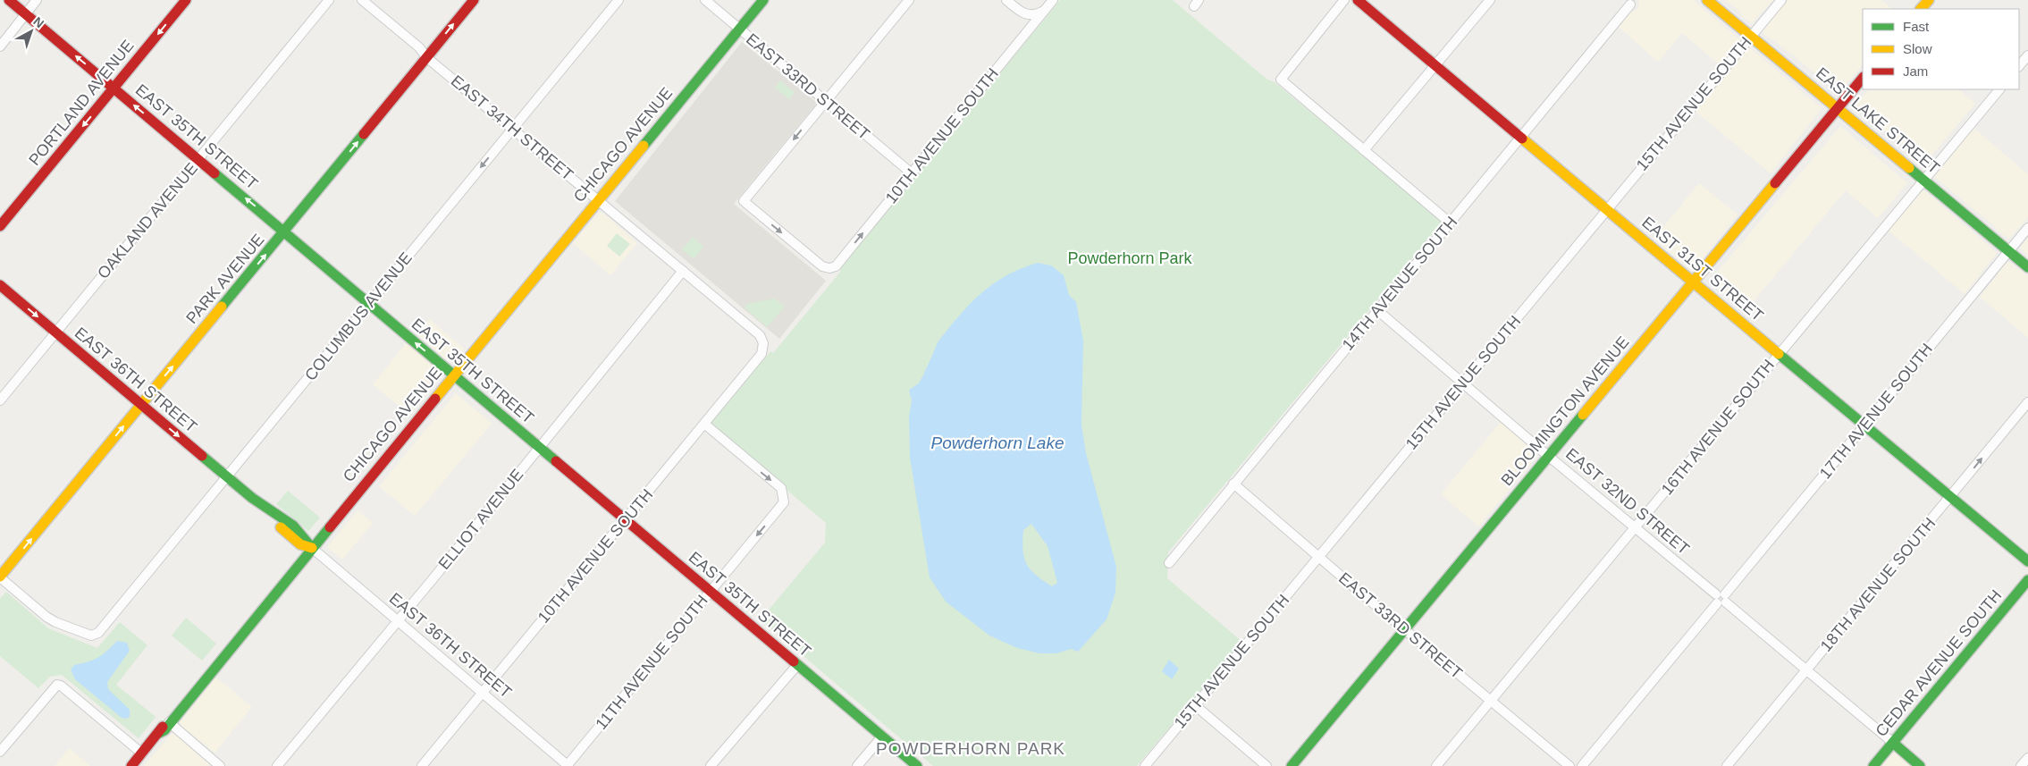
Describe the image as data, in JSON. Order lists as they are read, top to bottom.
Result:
{
  "streets": {
    "street": [
      "EAST 33RD STREET",
      "PORTLAND AVENUE",
      "15TH AVENUE SOUTH",
      "EAST LAKE STREET",
      "EAST 34TH STREET",
      "10TH AVENUE SOUTH",
      "EAST 35TH STREET",
      "CHICAGO AVENUE",
      "OAKLAND AVENUE",
      "EAST 31ST STREET",
      "PARK AVENUE",
      "14TH AVENUE SOUTH",
      "COLUMBUS AVENUE",
      "EAST 36TH STREET",
      "BLOOMINGTON AVENUE",
      "17TH AVENUE SOUTH",
      "16TH AVENUE SOUTH",
      "EAST 32ND STREET",
      "ELLIOT AVENUE",
      "18TH AVENUE SOUTH",
      "11TH AVENUE SOUTH",
      "CEDAR AVENUE SOUTH"
    ]
  },
  "crossings": [
    ["EAST 33RD STREET", "15TH AVENUE SOUTH"],
    ["EAST 33RD STREET", "10TH AVENUE SOUTH"],
    ["EAST 33RD STREET", "CHICAGO AVENUE"],
    ["EAST 33RD STREET", "14TH AVENUE SOUTH"],
    ["EAST 33RD STREET", "BLOOMINGTON AVENUE"],
    ["EAST 33RD STREET", "16TH AVENUE SOUTH"],
    ["PORTLAND AVENUE", "EAST 35TH STREET"],
    ["15TH AVENUE SOUTH", "EAST LAKE STREET"],
    ["15TH AVENUE SOUTH", "EAST 31ST STREET"],
    ["15TH AVENUE SOUTH", "EAST 32ND STREET"],
    ["EAST LAKE STREET", "BLOOMINGTON AVENUE"],
    ["EAST LAKE STREET", "17TH AVENUE SOUTH"],
    ["EAST LAKE STREET", "16TH AVENUE SOUTH"],
    ["EAST 34TH STREET", "10TH AVENUE SOUTH"],
    ["EAST 34TH STREET", "CHICAGO AVENUE"],
    ["EAST 34TH STREET", "PARK AVENUE"],
    ["EAST 34TH STREET", "COLUMBUS AVENUE"],
    ["EAST 34TH STREET", "ELLIOT AVENUE"],
    ["10TH AVENUE SOUTH", "EAST 35TH STREET"],
    ["10TH AVENUE SOUTH", "EAST 36TH STREET"],
    ["10TH AVENUE SOUTH", "11TH AVENUE SOUTH"],
    ["EAST 35TH STREET", "CHICAGO AVENUE"],
    ["EAST 35TH STREET", "OAKLAND AVENUE"],
    ["EAST 35TH STREET", "PARK AVENUE"],
    ["EAST 35TH STREET", "COLUMBUS AVENUE"],
    ["EAST 35TH STREET", "ELLIOT AVENUE"],
    ["EAST 35TH STREET", "11TH AVENUE SOUTH"],
    ["CHICAGO AVENUE", "EAST 36TH STREET"],
    ["OAKLAND AVENUE", "EAST 36TH STREET"],
    ["EAST 31ST STREET", "14TH AVENUE SOUTH"],
    ["EAST 31ST STREET", "BLOOMINGTON AVENUE"],
    ["EAST 31ST STREET", "17TH AVENUE SOUTH"],
    ["EAST 31ST STREET", "16TH AVENUE SOUTH"],
    ["EAST 31ST STREET", "18TH AVENUE SOUTH"],
    ["PARK AVENUE", "COLUMBUS AVENUE"],
    ["PARK AVENUE", "EAST 36TH STREET"],
    ["14TH AVENUE SOUTH", "EAST 32ND STREET"],
    ["COLUMBUS AVENUE", "EAST 36TH STREET"],
    ["EAST 36TH STREET", "ELLIOT AVENUE"],
    ["EAST 36TH STREET", "11TH AVENUE SOUTH"],
    ["BLOOMINGTON AVENUE", "EAST 32ND STREET"],
    ["17TH AVENUE SOUTH", "EAST 32ND STREET"],
    ["16TH AVENUE SOUTH", "EAST 32ND STREET"],
    ["EAST 32ND STREET", "18TH AVENUE SOUTH"],
    ["EAST 32ND STREET", "CEDAR AVENUE SOUTH"]
  ],
  "one_way": ["PORTLAND AVENUE", "EAST 35TH STREET", "PARK AVENUE"],
  "districts": ["POWDERHORN PARK"],
  "water": ["Powderhorn Lake"],
  "parks": ["Powderhorn Park"],
  "legend": ["Fast", "Slow", "Jam"],
  "north": "top right"
}
